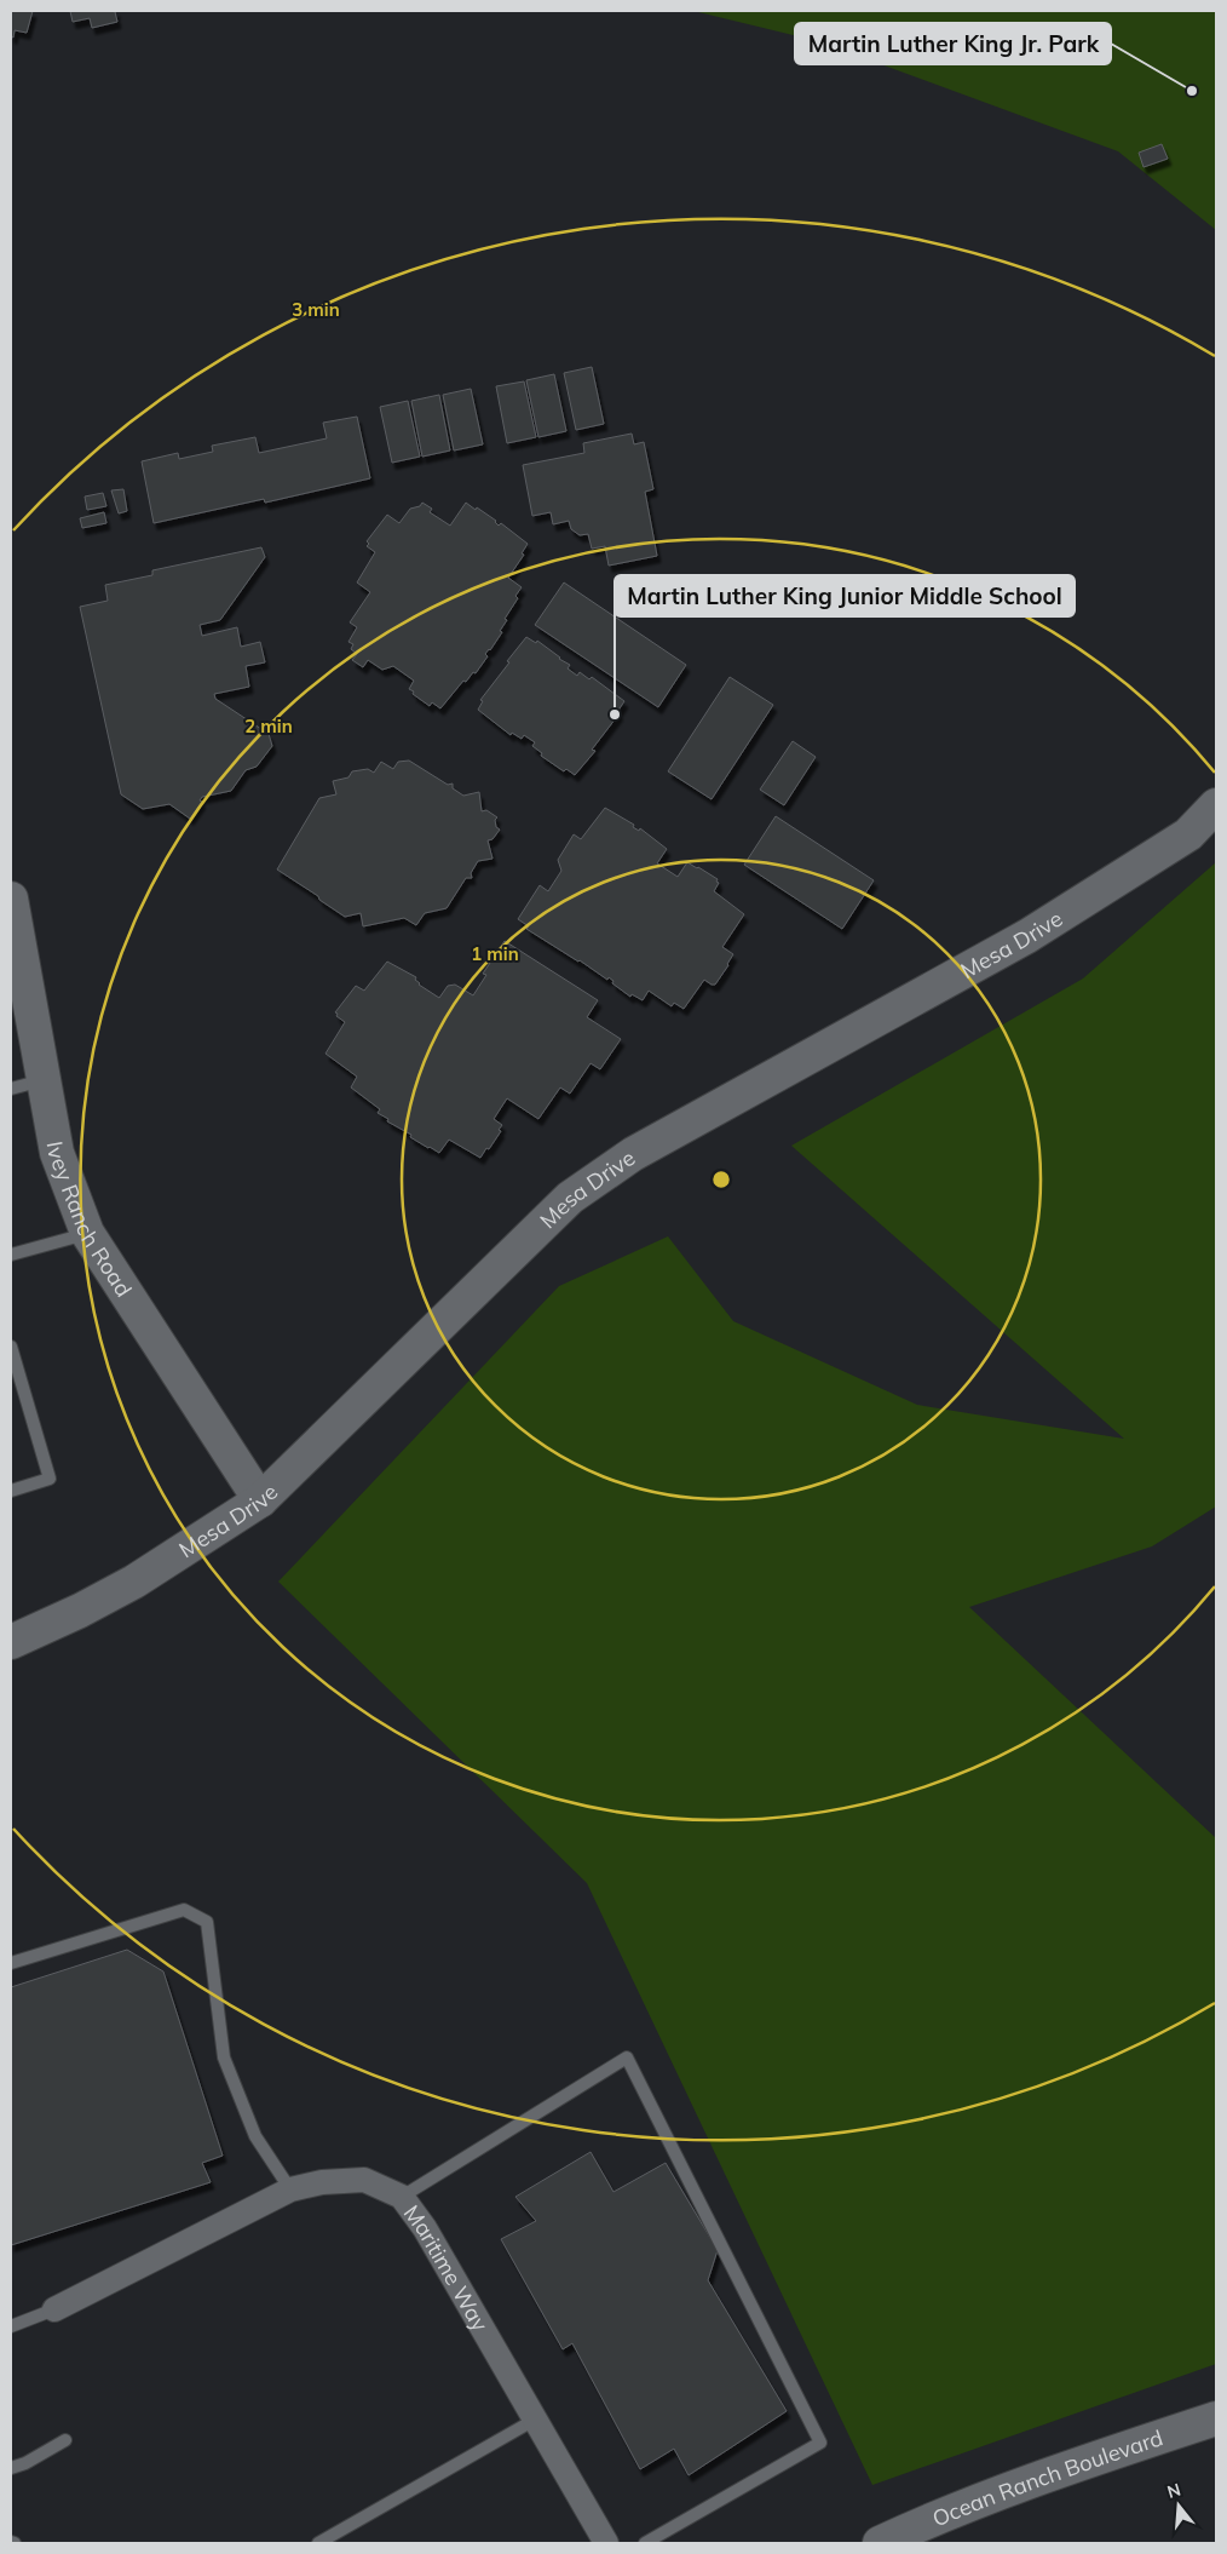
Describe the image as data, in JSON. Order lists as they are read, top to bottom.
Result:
{
  "streets": {
    "main road": ["Mesa Drive", "Ivey Ranch Road", "Ocean Ranch Boulevard"],
    "street": ["Maritime Way"]
  },
  "crossings": [
    ["Mesa Drive", "Ivey Ranch Road"]
  ],
  "places": ["Martin Luther King Jr. Park", "Martin Luther King Junior Middle School"],
  "north": "top",
  "rings": ["3 min", "2 min", "1 min"]
}
